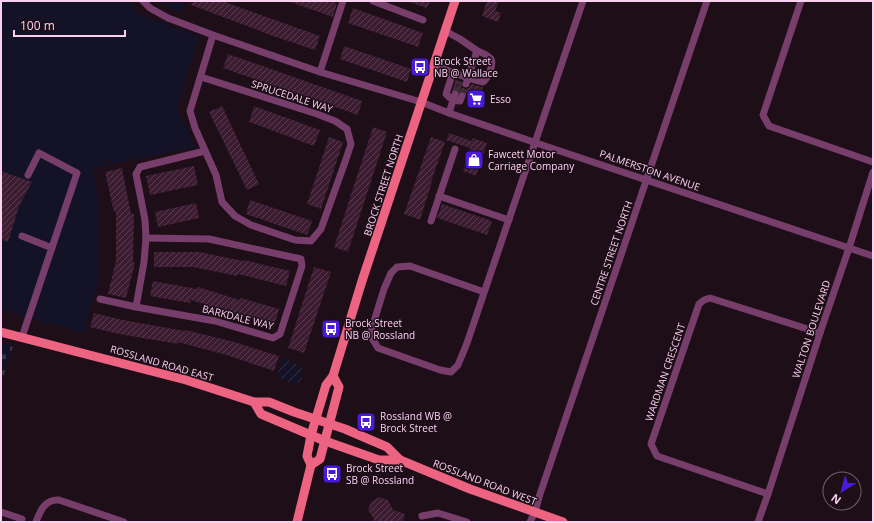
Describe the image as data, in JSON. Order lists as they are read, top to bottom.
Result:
{
  "streets": {
    "main road": ["BROCK STREET NORTH", "ROSSLAND ROAD EAST", "ROSSLAND ROAD WEST"],
    "street": [
      "SPRUCEDALE WAY",
      "PALMERSTON AVENUE",
      "CENTRE STREET NORTH",
      "BARKDALE WAY",
      "WALTON BOULEVARD",
      "WARDMAN CRESCENT"
    ]
  },
  "crossings": [
    ["PALMERSTON AVENUE", "BROCK STREET NORTH"],
    ["PALMERSTON AVENUE", "CENTRE STREET NORTH"],
    ["PALMERSTON AVENUE", "WALTON BOULEVARD"],
    ["BROCK STREET NORTH", "ROSSLAND ROAD EAST"],
    ["BROCK STREET NORTH", "ROSSLAND ROAD WEST"],
    ["CENTRE STREET NORTH", "ROSSLAND ROAD WEST"],
    ["WALTON BOULEVARD", "WARDMAN CRESCENT"],
    ["ROSSLAND ROAD EAST", "ROSSLAND ROAD WEST"]
  ],
  "places": {
    "bus stop": [
      "Brock Street NB @ Wallace",
      "Brock Street NB @ Rossland",
      "Rossland WB @ Brock Street",
      "Brock Street SB @ Rossland"
    ],
    "supermarket": ["Esso"],
    "shop": ["Fawcett Motor Carriage Company"]
  },
  "scale_bar": "100 m",
  "north": "bottom left"
}
